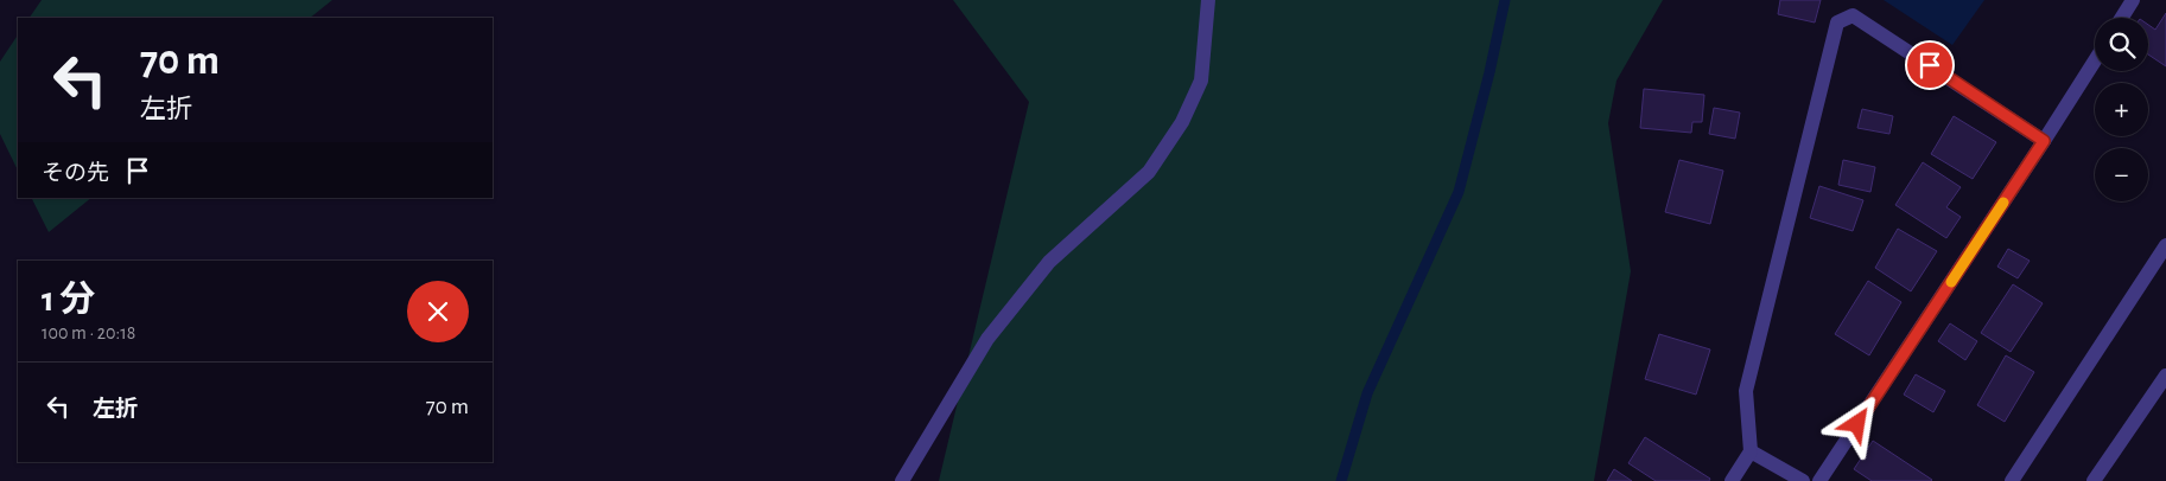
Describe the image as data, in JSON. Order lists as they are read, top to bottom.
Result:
{
  "page": {
    "map_buttons": ["+", "−"],
    "turn": ["70 m", "左折"],
    "then": "その先",
    "heading": ["1 分", "100 m · 20:18"],
    "list": [
      {
        "name": "左折",
        "value": "70 m"
      }
    ]
  }
}
